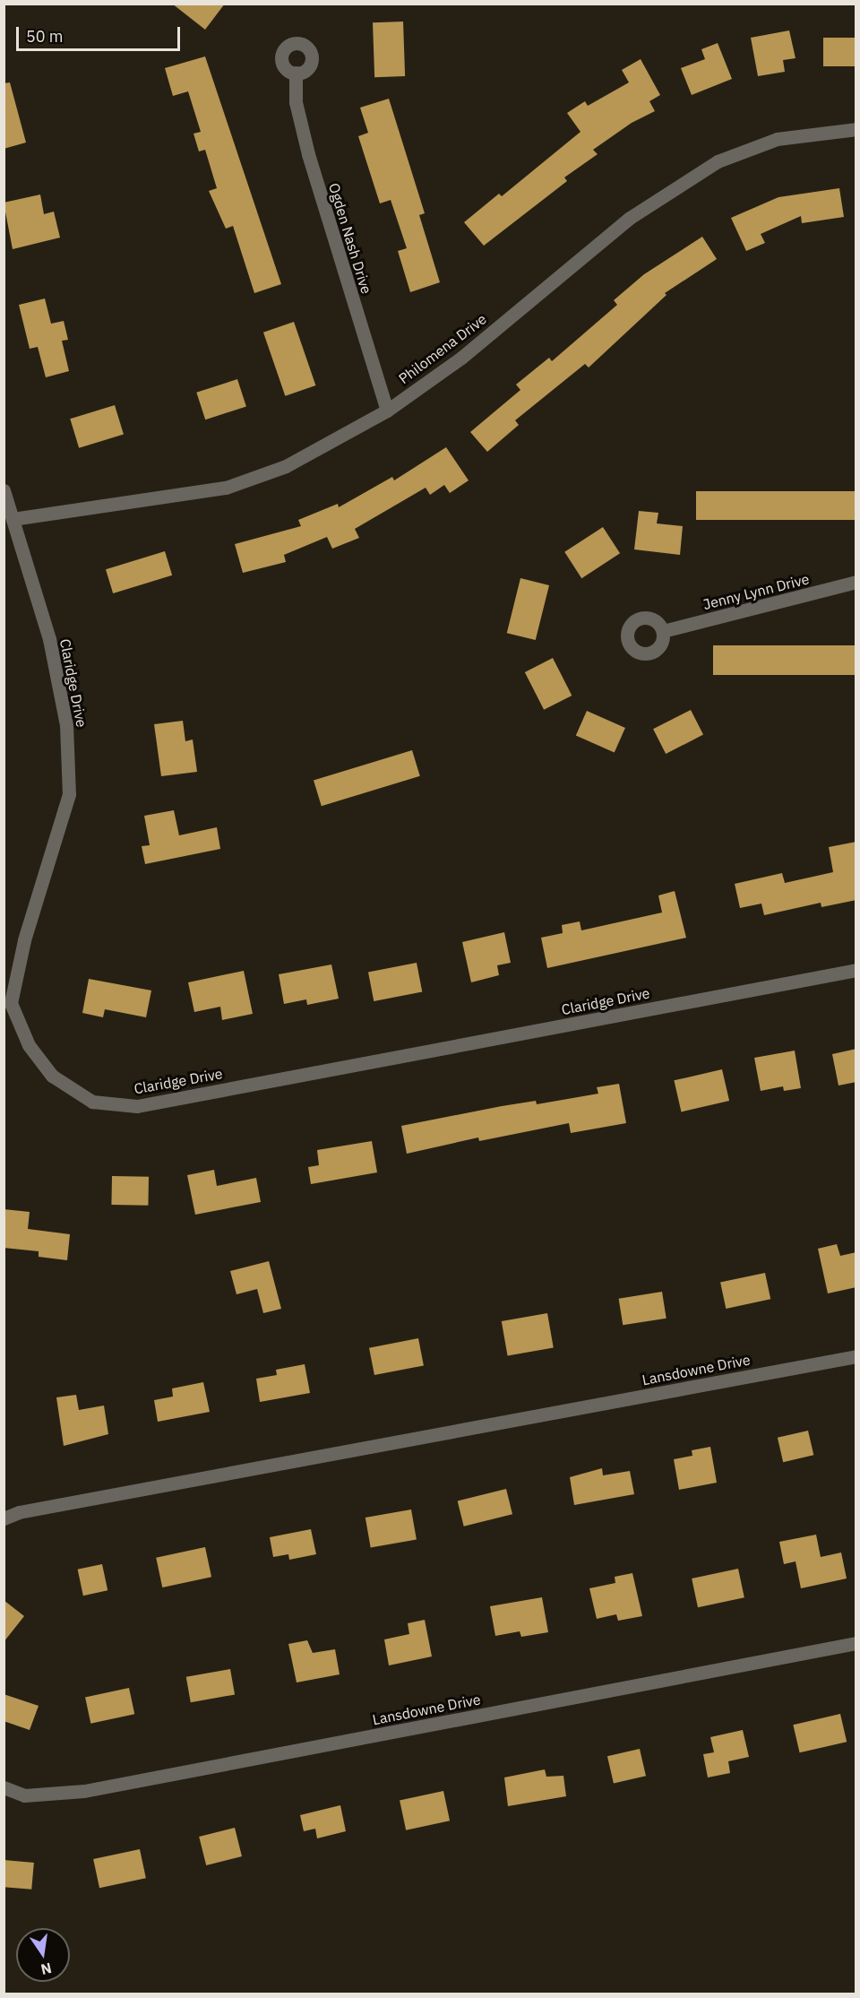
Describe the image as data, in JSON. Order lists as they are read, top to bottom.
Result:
{
  "streets": {
    "street": [
      "Ogden Nash Drive",
      "Philomena Drive",
      "Jenny Lynn Drive",
      "Claridge Drive",
      "Lansdowne Drive"
    ]
  },
  "crossings": [
    ["Ogden Nash Drive", "Philomena Drive"],
    ["Philomena Drive", "Claridge Drive"]
  ],
  "scale_bar": "50 m",
  "north": "bottom"
}
